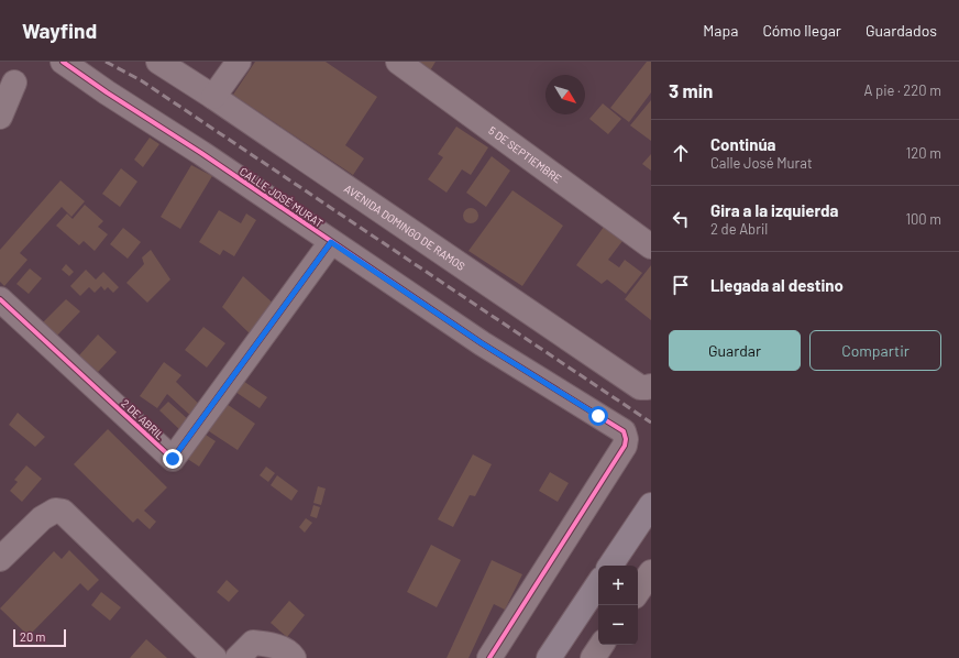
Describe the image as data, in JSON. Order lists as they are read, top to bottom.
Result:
{
  "streets": {
    "street": [
      "5 DE SEPTIEMBRE",
      "CALLE JOSÉ MURAT",
      "AVENIDA DOMINGO DE RAMOS",
      "2 DE ABRIL"
    ]
  },
  "crossings": [
    ["CALLE JOSÉ MURAT", "2 DE ABRIL"]
  ],
  "scale_bar": "20 m",
  "north": "bottom right",
  "page": {
    "header": "Wayfind",
    "nav": ["Mapa", "Cómo llegar", "Guardados"],
    "heading": ["3 min", "A pie · 220 m"],
    "list": [
      ["Continúa", "Calle José Murat", "120 m"],
      ["Gira a la izquierda", "2 de Abril", "100 m"],
      "Llegada al destino"
    ],
    "buttons": ["Guardar", "Compartir"],
    "map_buttons": ["+", "−"],
    "scale": "20 m"
  }
}
